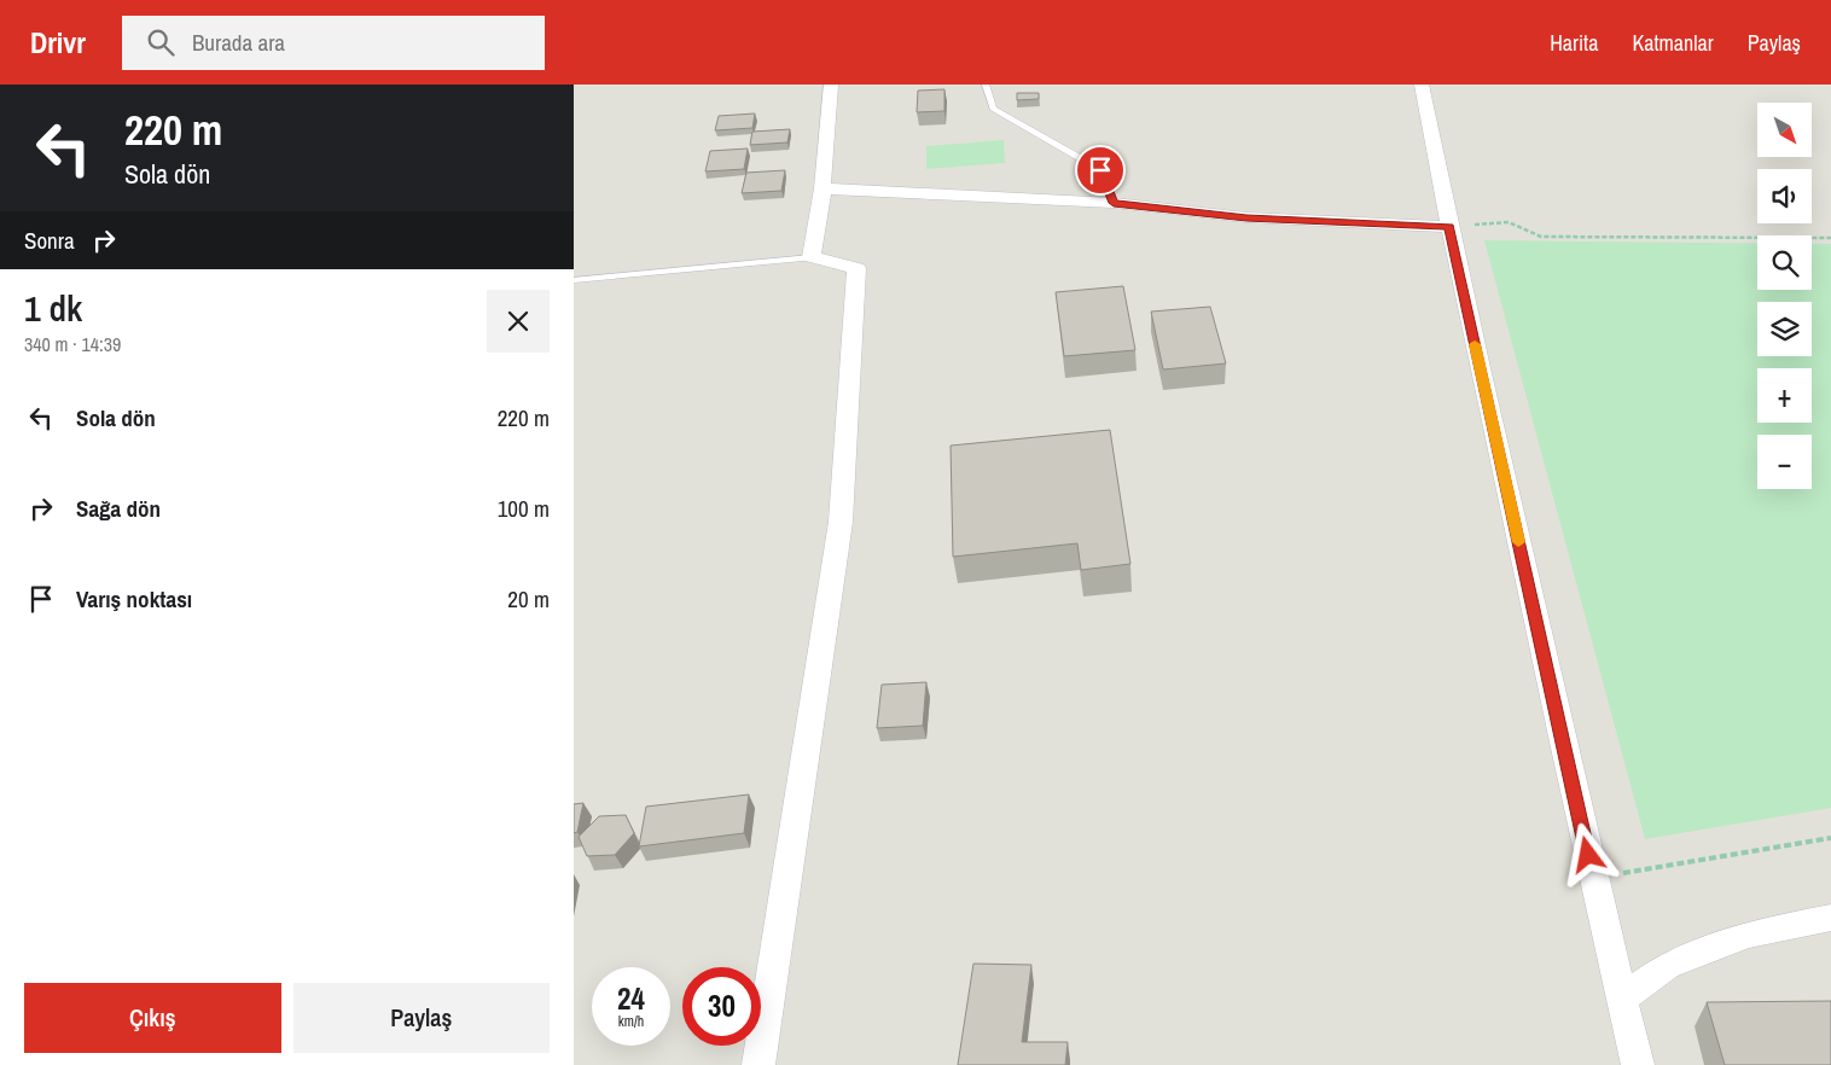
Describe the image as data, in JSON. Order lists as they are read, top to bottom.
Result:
{
  "north": "bottom right",
  "page": {
    "header": "Drivr",
    "search": "Burada ara",
    "nav": ["Harita", "Katmanlar", "Paylaş"],
    "turn": ["220 m", "Sola dön"],
    "map_buttons": ["+", "−"],
    "then": "Sonra",
    "heading": ["1 dk", "340 m · 14:39"],
    "list": [
      {
        "name": "Sola dön",
        "value": "220 m"
      },
      {
        "name": "Sağa dön",
        "value": "100 m"
      },
      {
        "name": "Varış noktası",
        "value": "20 m"
      }
    ],
    "speed": "24 km/h",
    "limit": "30",
    "buttons": ["Çıkış", "Paylaş"]
  }
}
